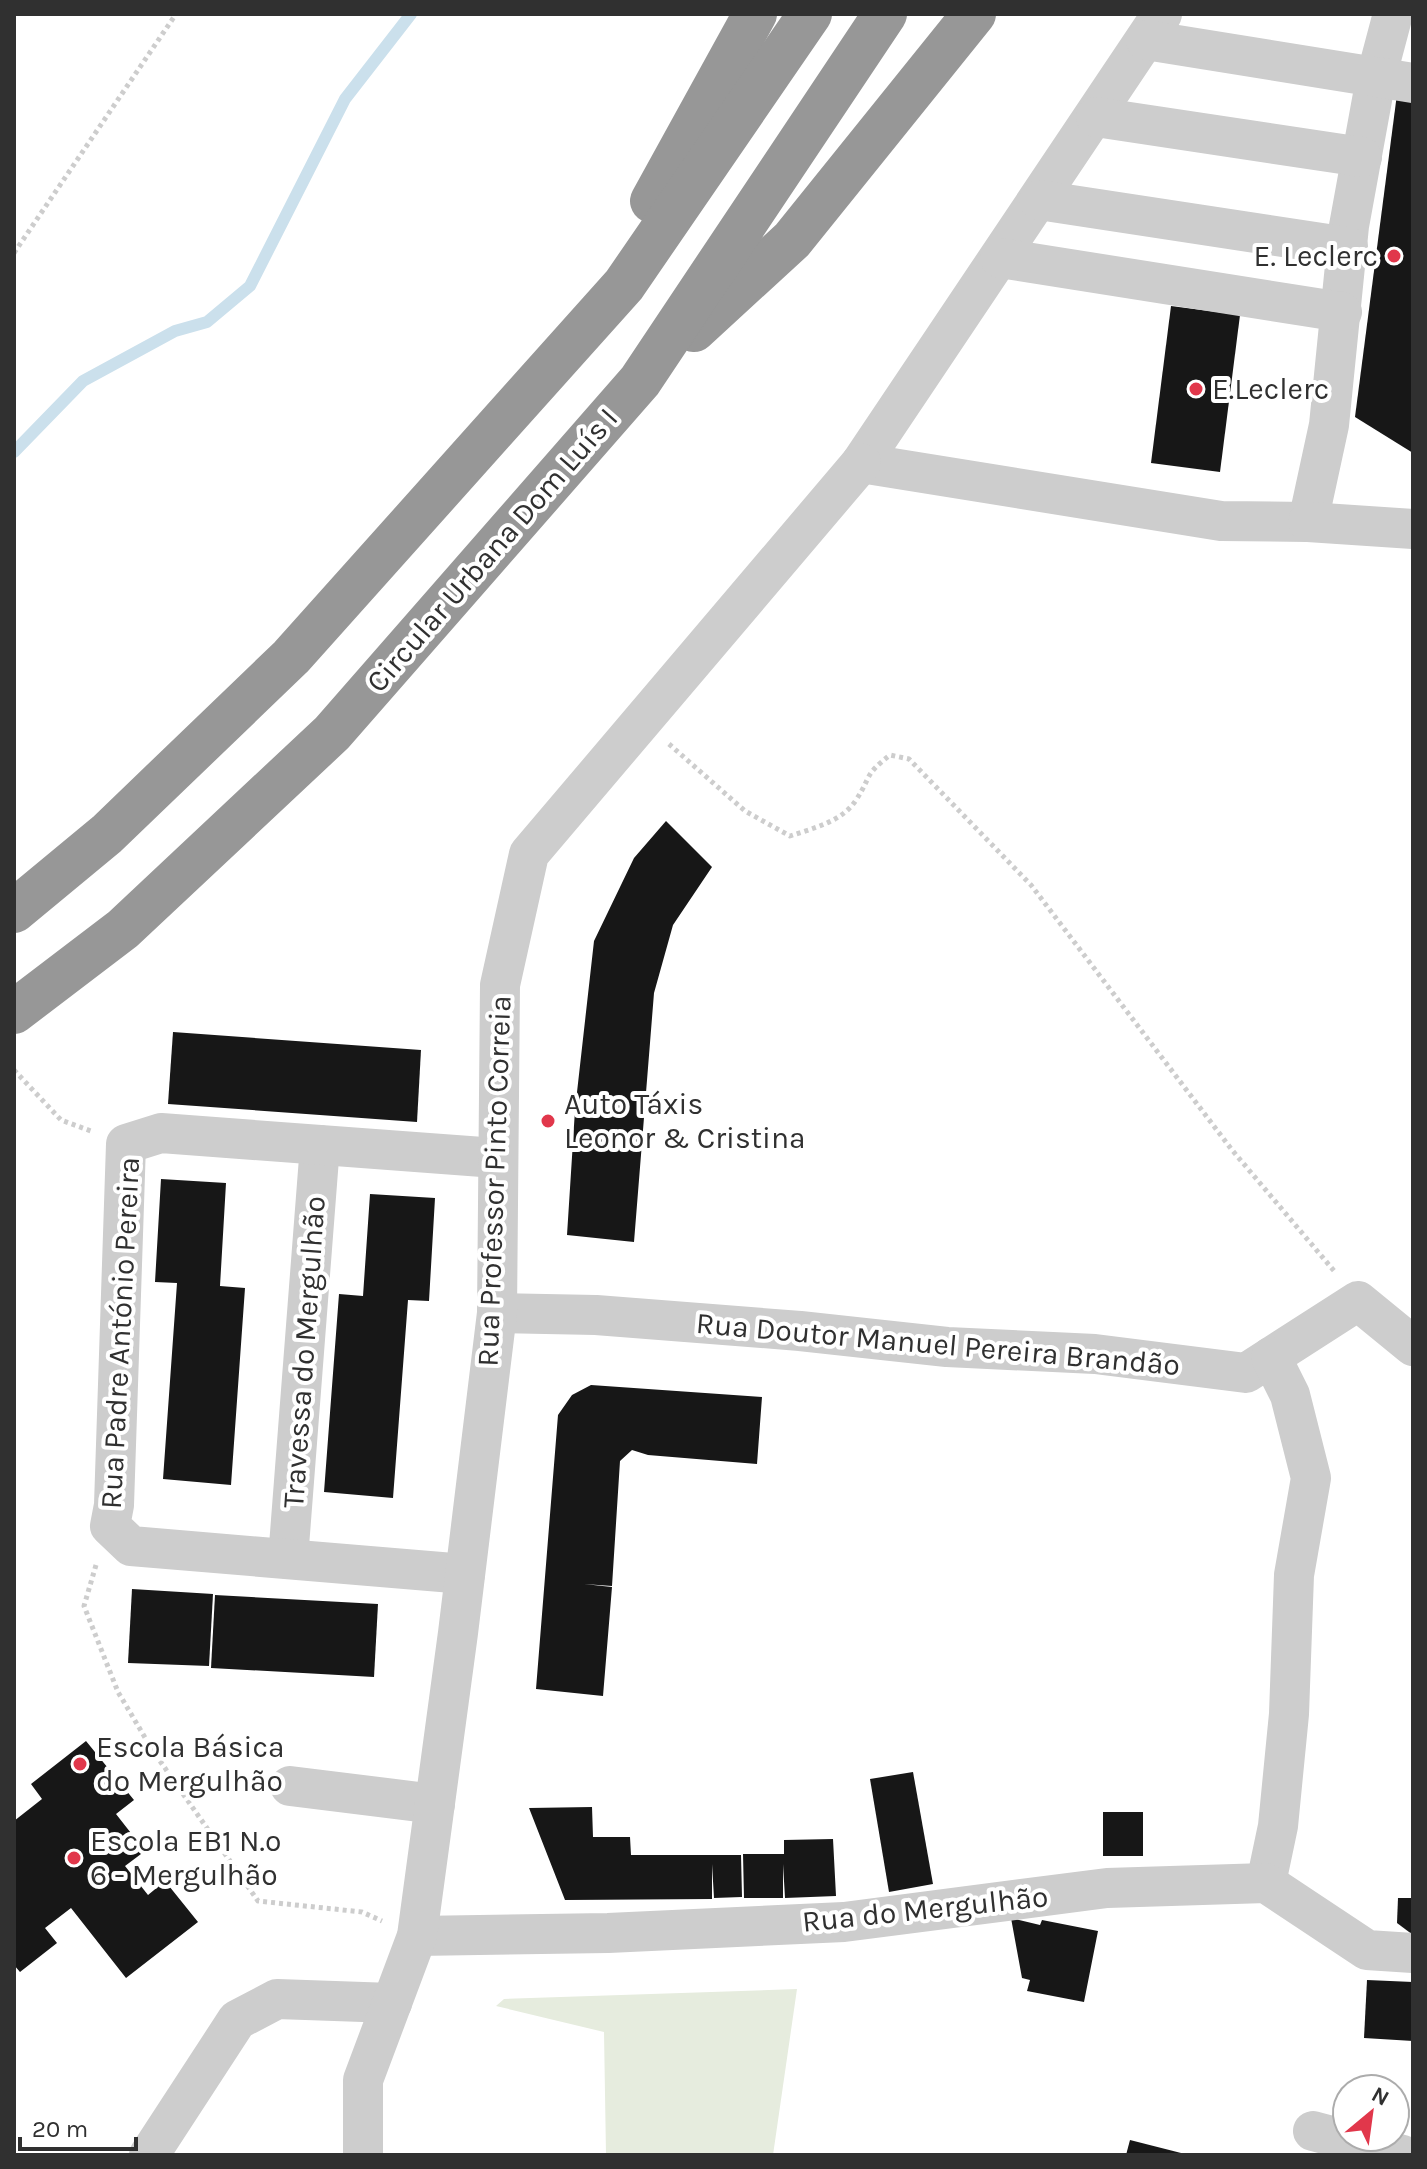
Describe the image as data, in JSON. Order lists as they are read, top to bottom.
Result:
{
  "streets": {
    "highway": ["Circular Urbana Dom Luís I"],
    "street": [
      "Rua Professor Pinto Correia",
      "Rua Padre António Pereira",
      "Rua Doutor Manuel Pereira Brandão",
      "Travessa do Mergulhão",
      "Rua do Mergulhão"
    ]
  },
  "crossings": [
    ["Rua Professor Pinto Correia", "Rua Padre António Pereira"],
    ["Rua Professor Pinto Correia", "Rua Doutor Manuel Pereira Brandão"],
    ["Rua Professor Pinto Correia", "Rua do Mergulhão"],
    ["Rua Padre António Pereira", "Travessa do Mergulhão"]
  ],
  "places": [
    "E. Leclerc",
    "E.Leclerc",
    "Auto Táxis Leonor & Cristina",
    "Escola Básica do Mergulhão",
    "Escola EB1 N.º 6 - Mergulhão"
  ],
  "scale_bar": "20 m",
  "north": "top right"
}
